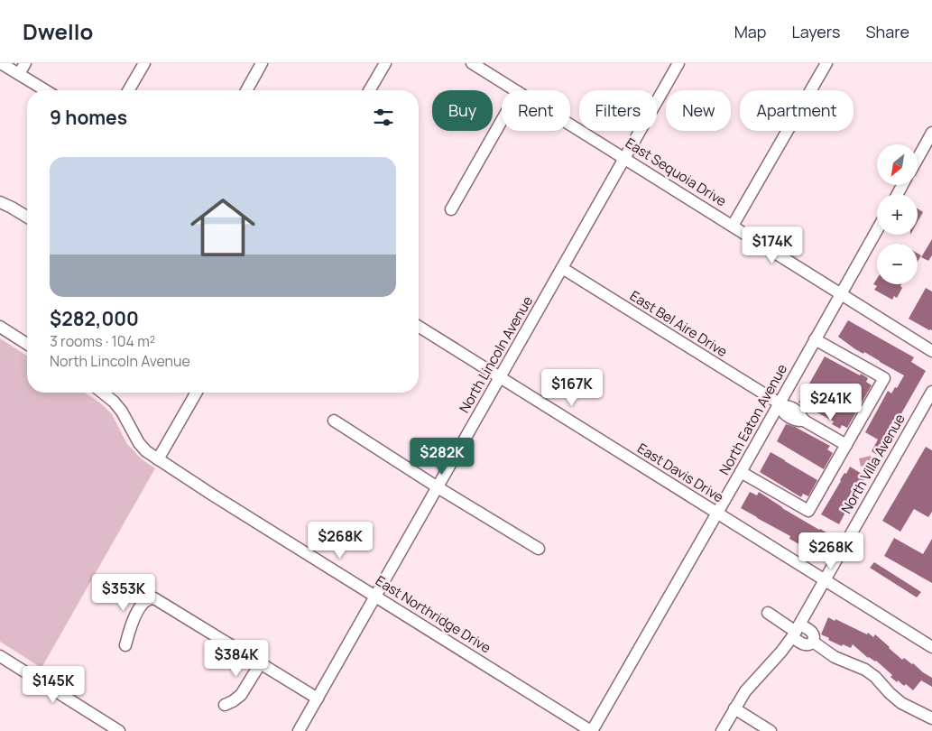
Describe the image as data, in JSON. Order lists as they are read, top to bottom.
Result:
{
  "streets": {
    "street": [
      "East Sequoia Drive",
      "East Bel Aire Drive",
      "North Lincoln Avenue",
      "North Eaton Avenue",
      "North Villa Avenue",
      "East Davis Drive",
      "East Northridge Drive"
    ]
  },
  "crossings": [
    ["East Sequoia Drive", "North Lincoln Avenue"],
    ["East Sequoia Drive", "North Eaton Avenue"],
    ["East Bel Aire Drive", "North Lincoln Avenue"],
    ["East Bel Aire Drive", "North Eaton Avenue"],
    ["North Lincoln Avenue", "East Davis Drive"],
    ["North Lincoln Avenue", "East Northridge Drive"],
    ["North Eaton Avenue", "East Davis Drive"],
    ["North Eaton Avenue", "East Northridge Drive"],
    ["North Villa Avenue", "East Davis Drive"]
  ],
  "north": "bottom left",
  "page": {
    "header": "Dwello",
    "nav": ["Map", "Layers", "Share"],
    "chip": [
      "Buy",
      "Rent",
      "Filters",
      "New",
      "Apartment"
    ],
    "heading": "9 homes",
    "map_buttons": ["+", "−"],
    "list": [
      {
        "name": "$282,000",
        "note": "3 rooms · 104 m² · North Lincoln Avenue"
      }
    ],
    "price": [
      "$174K",
      "$167K",
      "$241K",
      "$282K",
      "$268K",
      "$268K",
      "$353K",
      "$384K",
      "$145K"
    ]
  }
}
